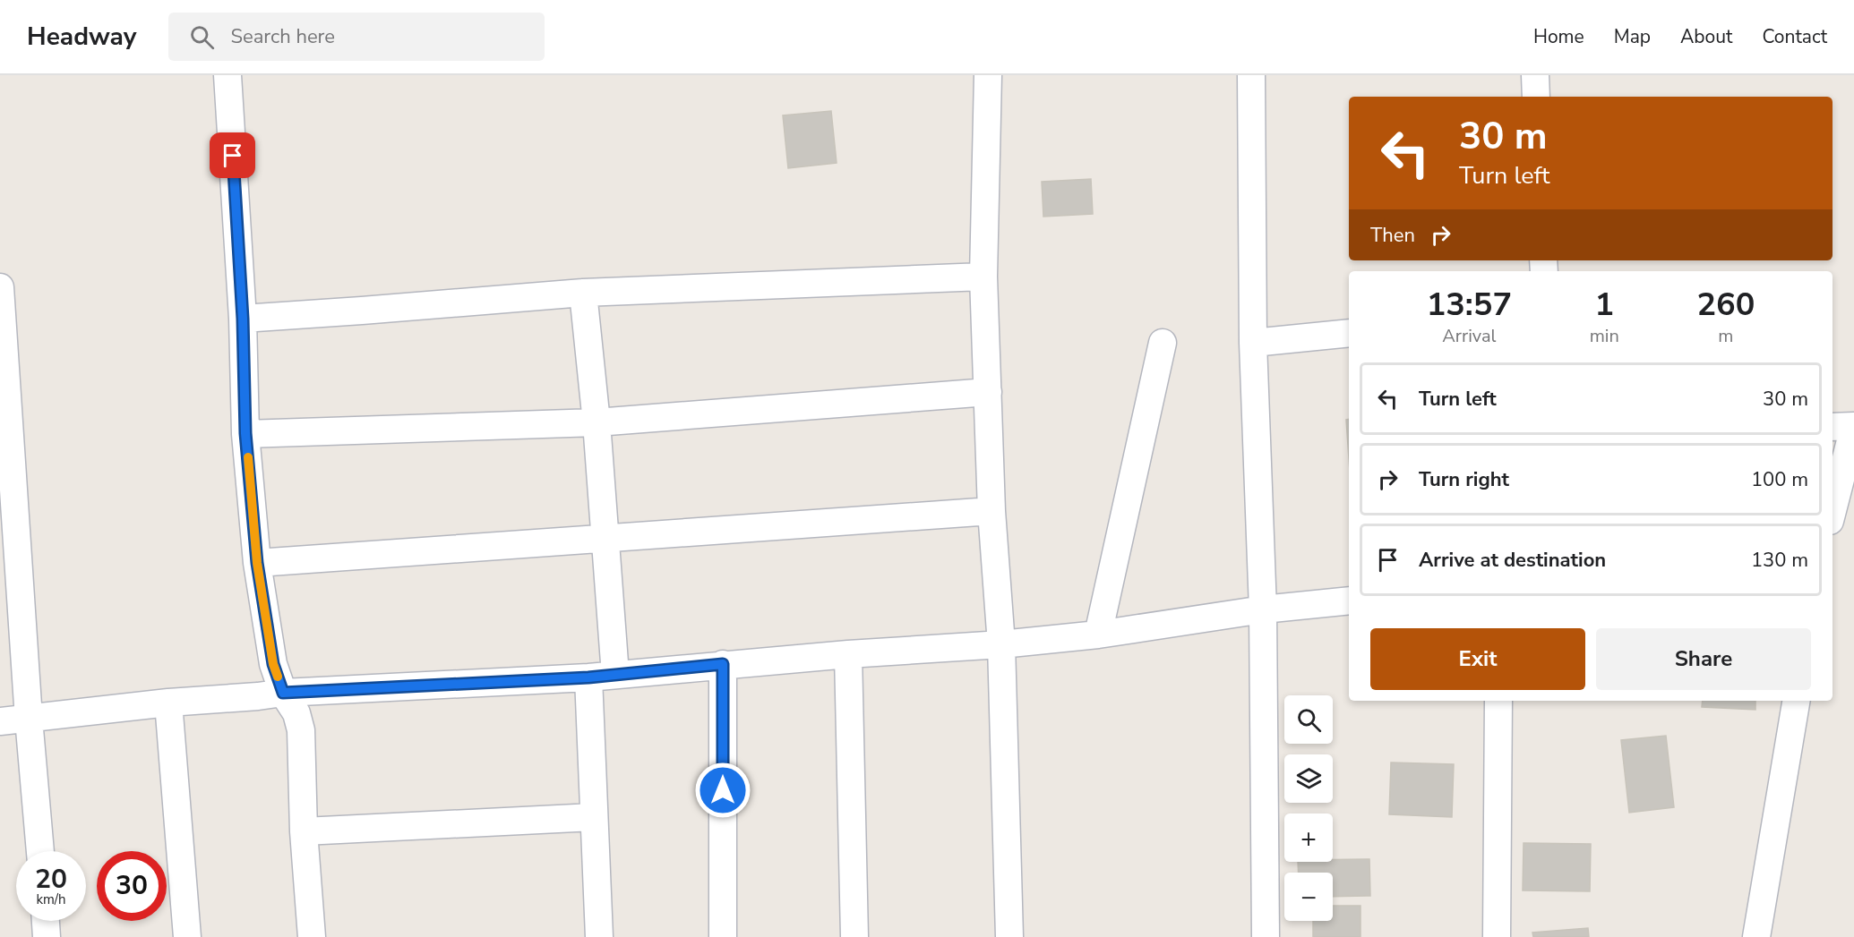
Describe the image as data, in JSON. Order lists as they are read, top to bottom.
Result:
{
  "page": {
    "header": "Headway",
    "search": "Search here",
    "nav": [
      "Home",
      "Map",
      "About",
      "Contact"
    ],
    "turn": ["30 m", "Turn left"],
    "then": "Then",
    "eta": [
      "13:57",
      "Arrival",
      "1",
      "min",
      "260",
      "m"
    ],
    "list": [
      {
        "name": "Turn left",
        "value": "30 m"
      },
      {
        "name": "Turn right",
        "value": "100 m"
      },
      {
        "name": "Arrive at destination",
        "value": "130 m"
      }
    ],
    "buttons": ["Exit", "Share"],
    "map_buttons": ["+", "−"],
    "speed": "20 km/h",
    "limit": "30"
  }
}
